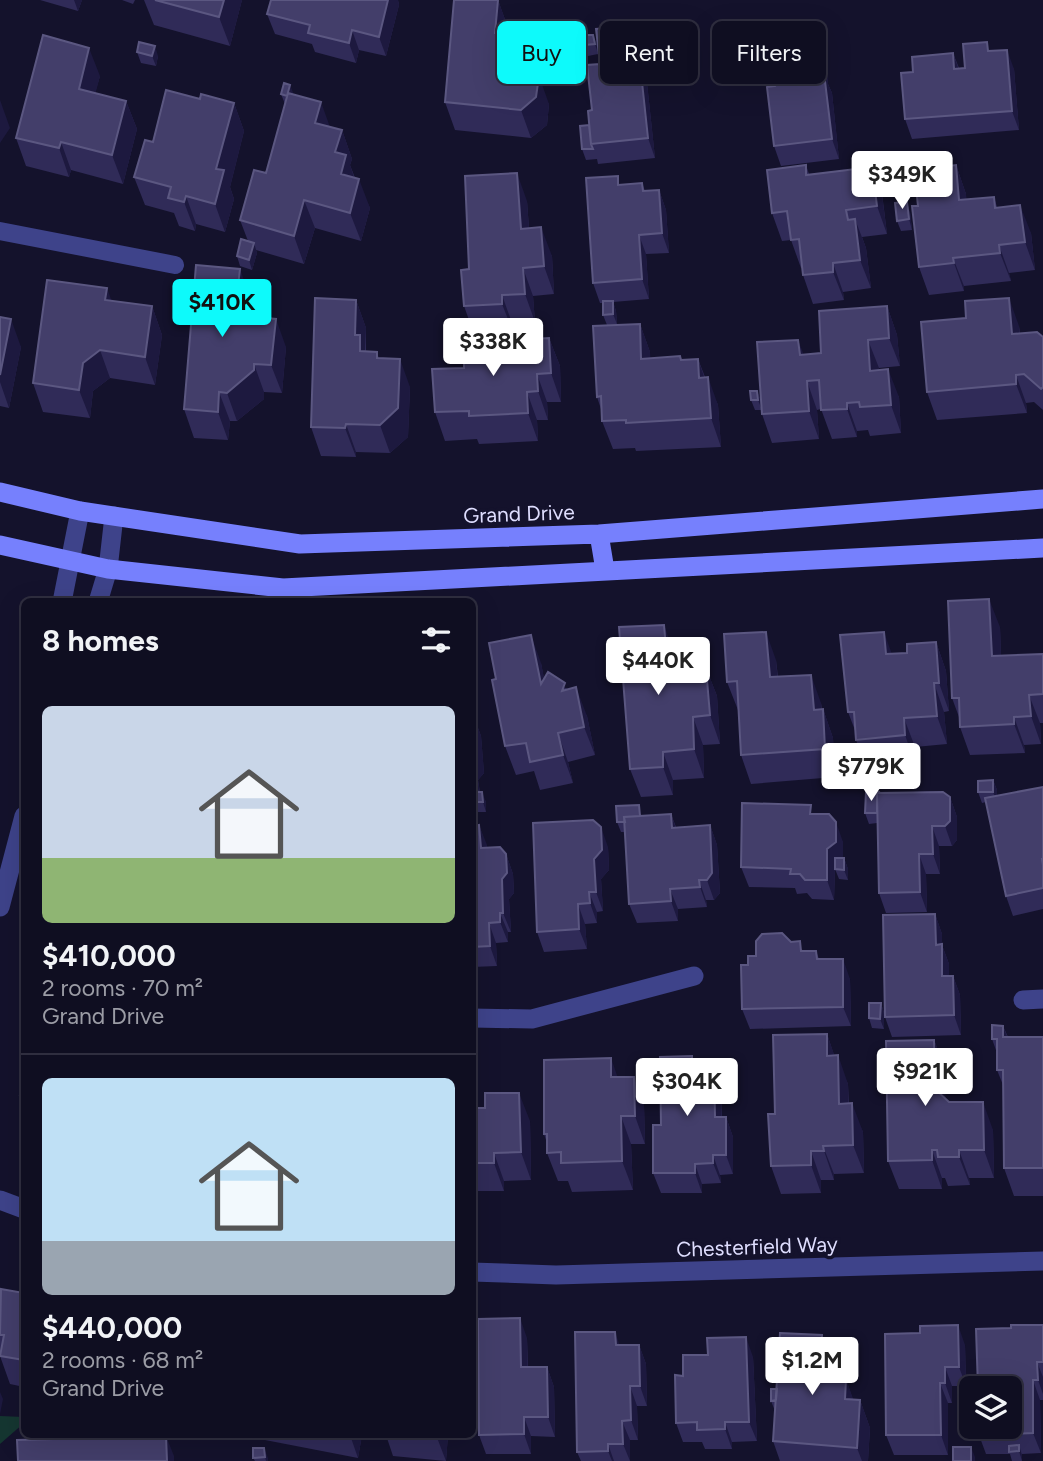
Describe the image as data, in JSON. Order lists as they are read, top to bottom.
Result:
{
  "streets": {
    "main road": ["Grand Drive"],
    "street": ["Chesterfield Way"]
  },
  "page": {
    "chip": ["Buy", "Rent", "Filters"],
    "price": [
      "$349K",
      "$410K",
      "$338K",
      "$440K",
      "$779K",
      "$921K",
      "$304K",
      "$1.2M"
    ],
    "heading": "8 homes",
    "list": [
      {
        "name": "$410,000",
        "note": "2 rooms · 70 m² · Grand Drive"
      },
      {
        "name": "$440,000",
        "note": "2 rooms · 68 m² · Grand Drive"
      }
    ]
  }
}
